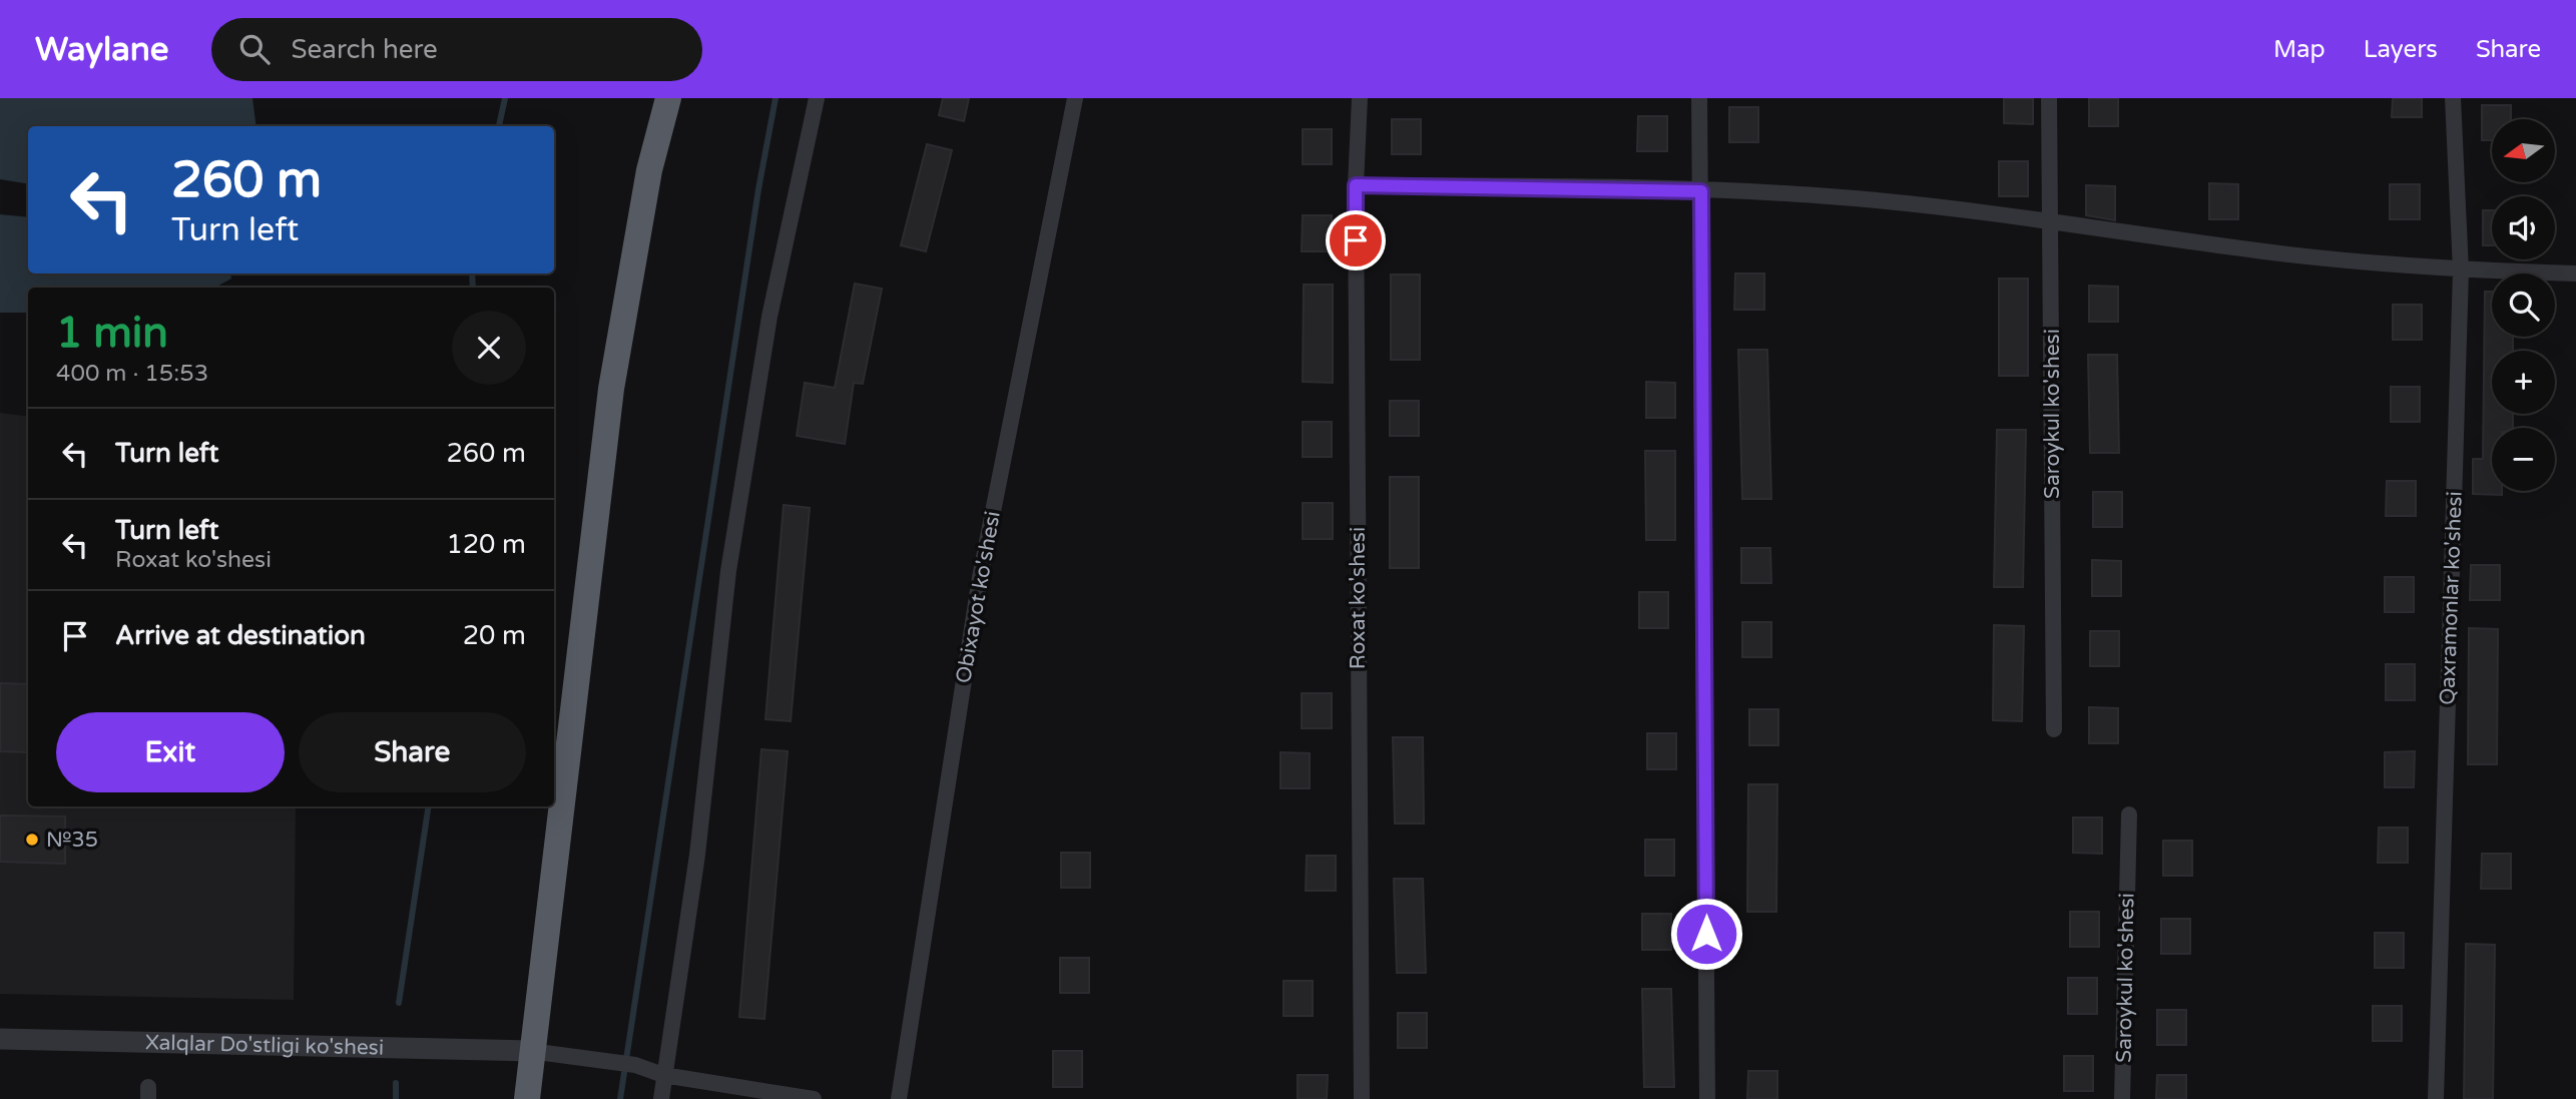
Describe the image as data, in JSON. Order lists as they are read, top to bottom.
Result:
{
  "streets": {
    "street": [
      "Saroykul ko'shesi",
      "Obixayot ko'shesi",
      "Roxat ko'shesi",
      "Qaxramonlar ko'shesi",
      "Xalqlar Do'stligi ko'shesi"
    ]
  },
  "places": ["№35"],
  "north": "left",
  "page": {
    "header": "Waylane",
    "search": "Search here",
    "nav": ["Map", "Layers", "Share"],
    "map_buttons": ["+", "−"],
    "turn": ["260 m", "Turn left"],
    "heading": ["1 min", "400 m · 15:53"],
    "list": [
      {
        "name": "Turn left",
        "value": "260 m"
      },
      {
        "name": "Turn left",
        "note": "Roxat ko'shesi",
        "value": "120 m"
      },
      {
        "name": "Arrive at destination",
        "value": "20 m"
      }
    ],
    "buttons": ["Exit", "Share"]
  }
}
